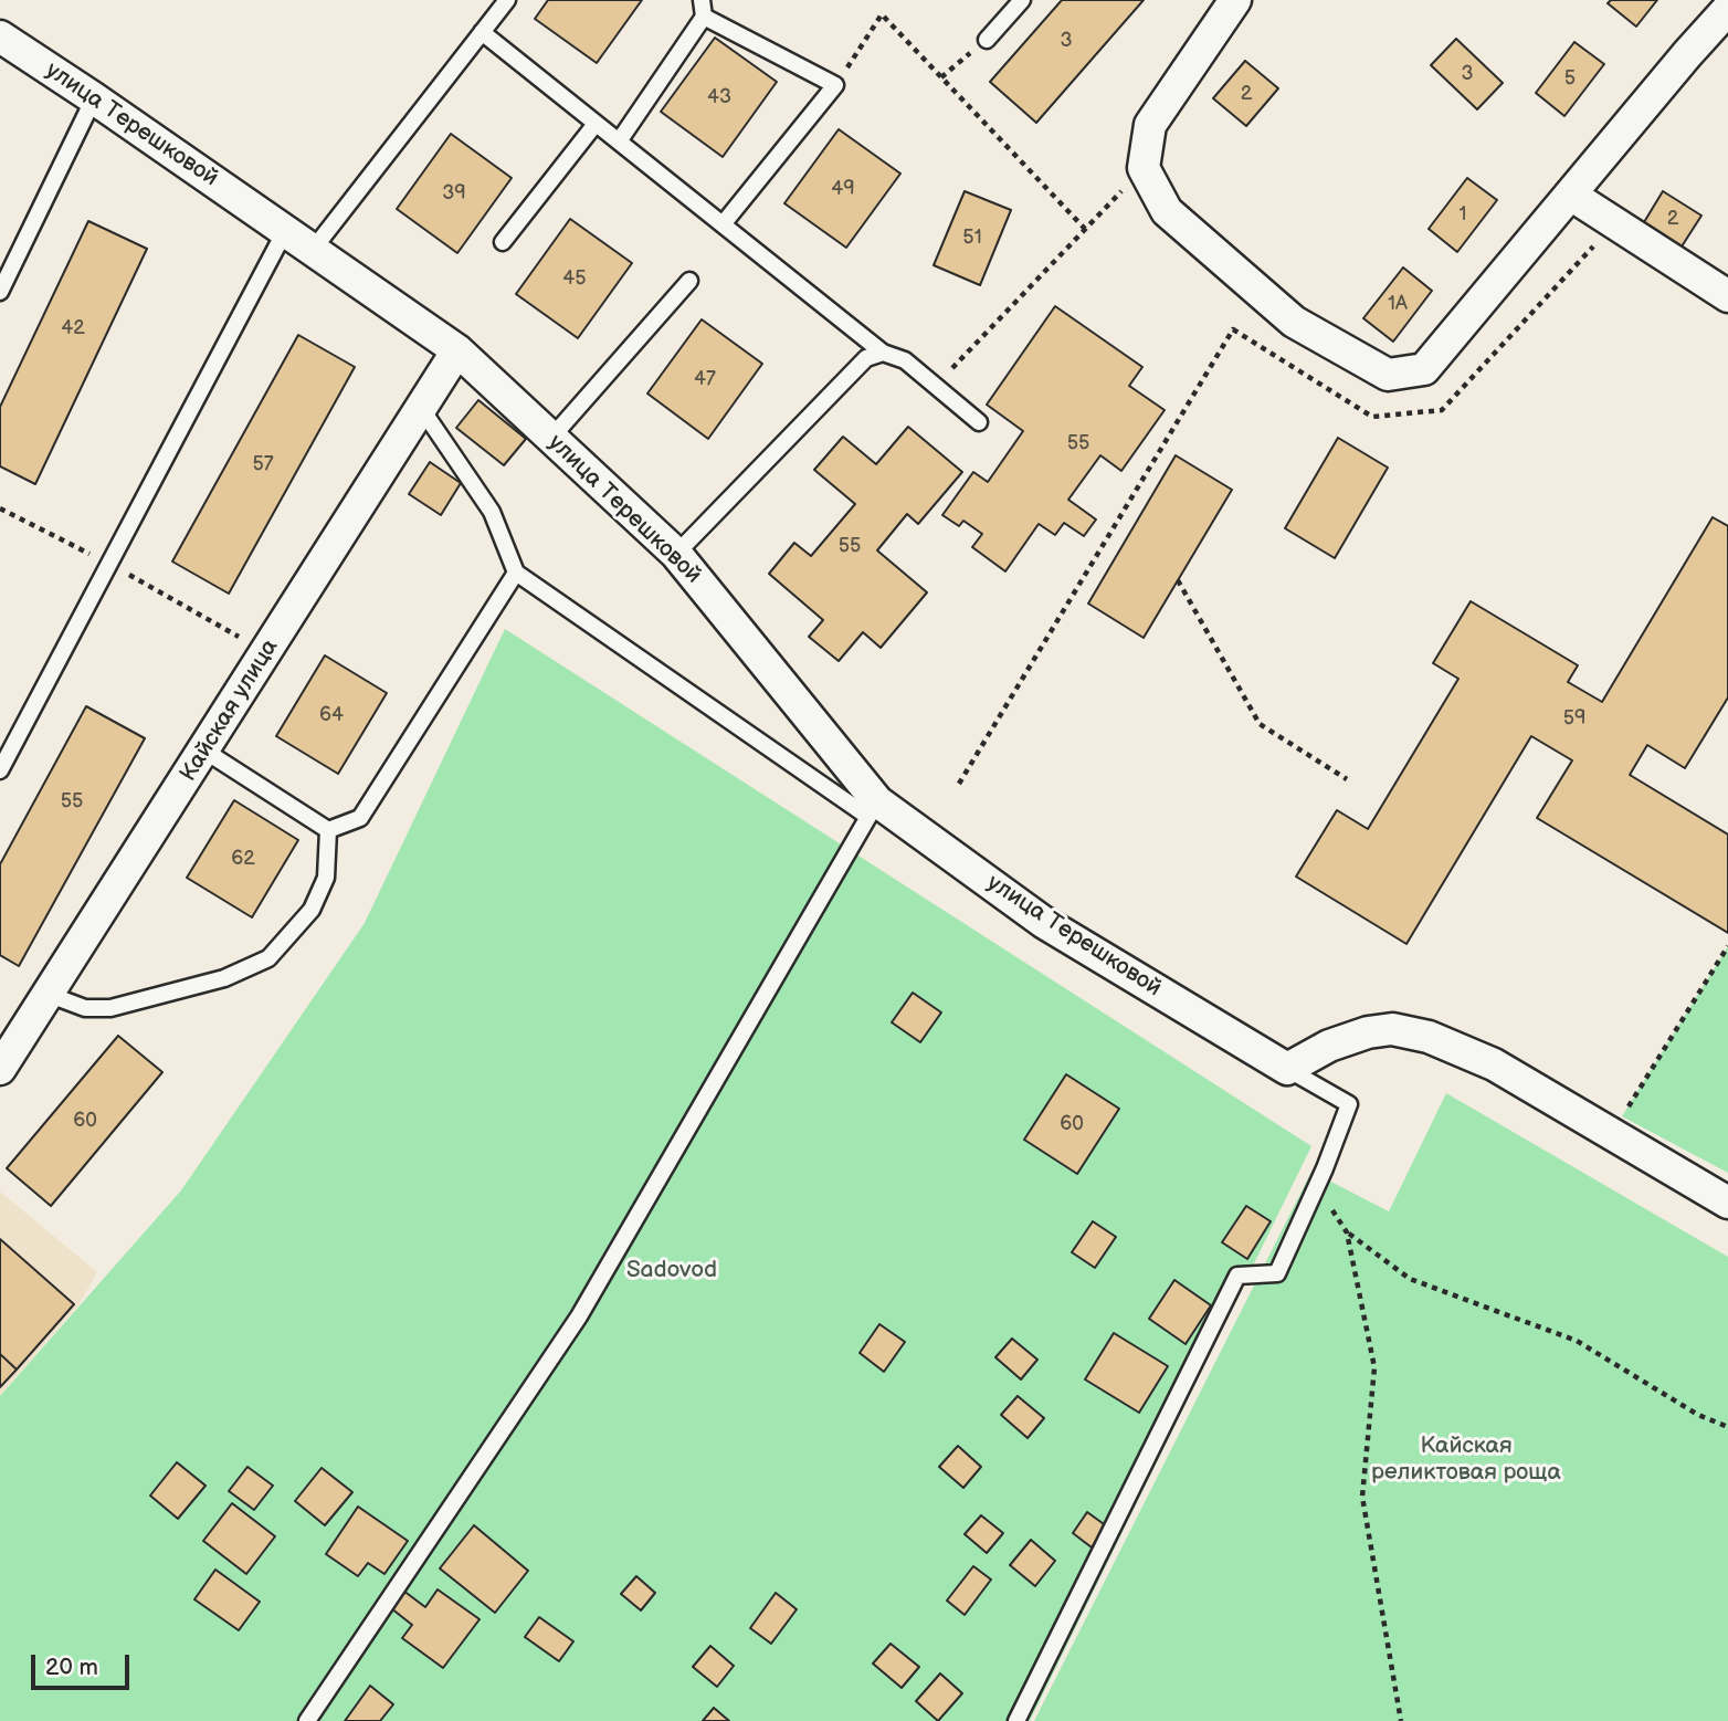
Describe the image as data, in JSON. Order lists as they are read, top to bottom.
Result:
{
  "streets": {
    "street": ["улица Терешковой", "Кайская улица"]
  },
  "crossings": [
    ["улица Терешковой", "Кайская улица"]
  ],
  "parks": ["Sadovod", "Кайская реликтовая роща"],
  "house_numbers": [
    "3",
    "3",
    "5",
    "2",
    "43",
    "49",
    "39",
    "1",
    "2",
    "51",
    "45",
    "1А",
    "42",
    "47",
    "55",
    "57",
    "55",
    "64",
    "59",
    "55",
    "62",
    "60",
    "60"
  ],
  "scale_bar": "20 m"
}
